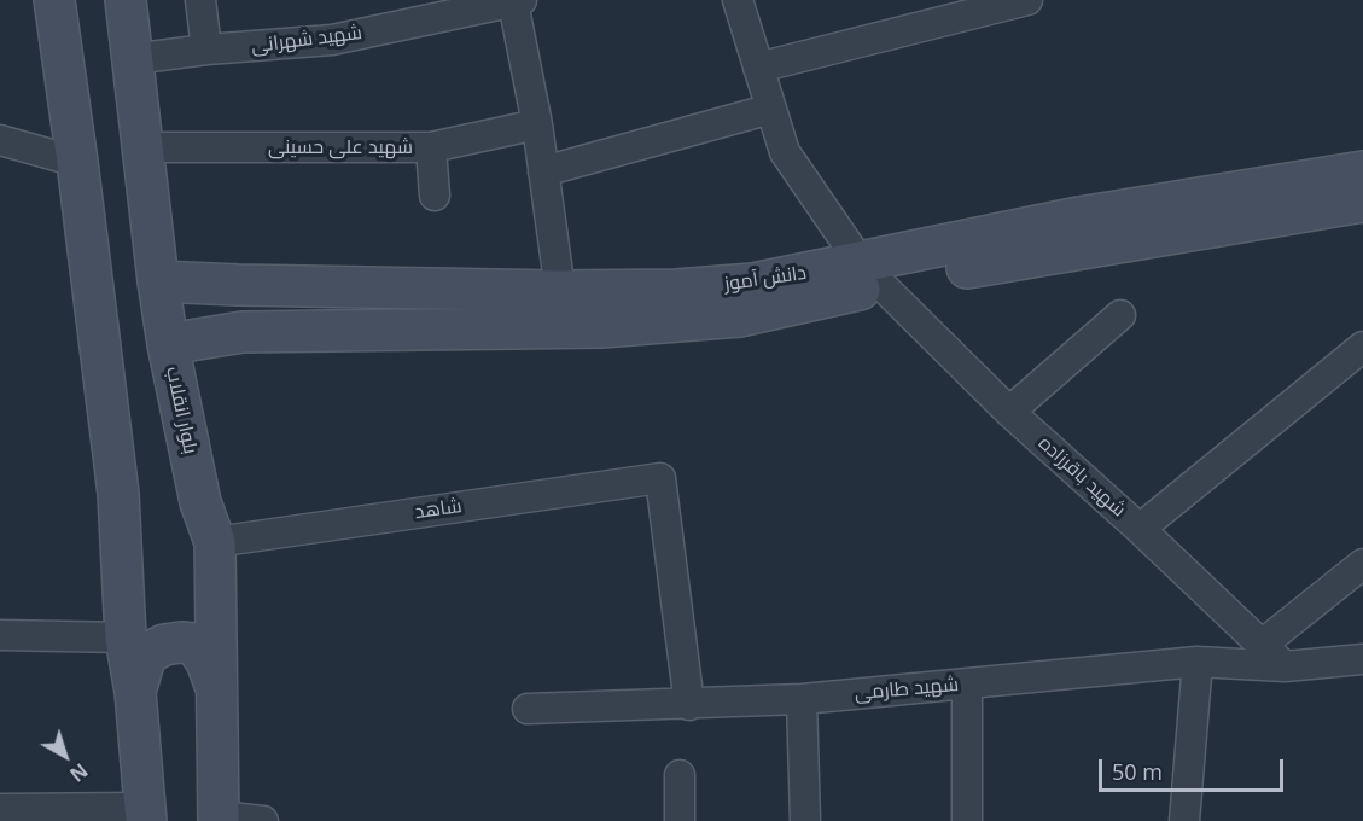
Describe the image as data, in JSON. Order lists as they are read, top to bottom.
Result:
{
  "streets": {
    "street": [
      "شهید شهرانی",
      "شهید علی حسینی",
      "دانش آموز",
      "بلوار انقلاب",
      "شهید باقرزاده",
      "شاهد",
      "شهید طارمی"
    ]
  },
  "crossings": [
    ["شهید شهرانی", "بلوار انقلاب"],
    ["شهید علی حسینی", "بلوار انقلاب"],
    ["دانش آموز", "بلوار انقلاب"],
    ["دانش آموز", "شهید باقرزاده"],
    ["بلوار انقلاب", "شاهد"],
    ["شهید باقرزاده", "شهید طارمی"],
    ["شاهد", "شهید طارمی"]
  ],
  "scale_bar": "50 m",
  "north": "bottom right"
}
